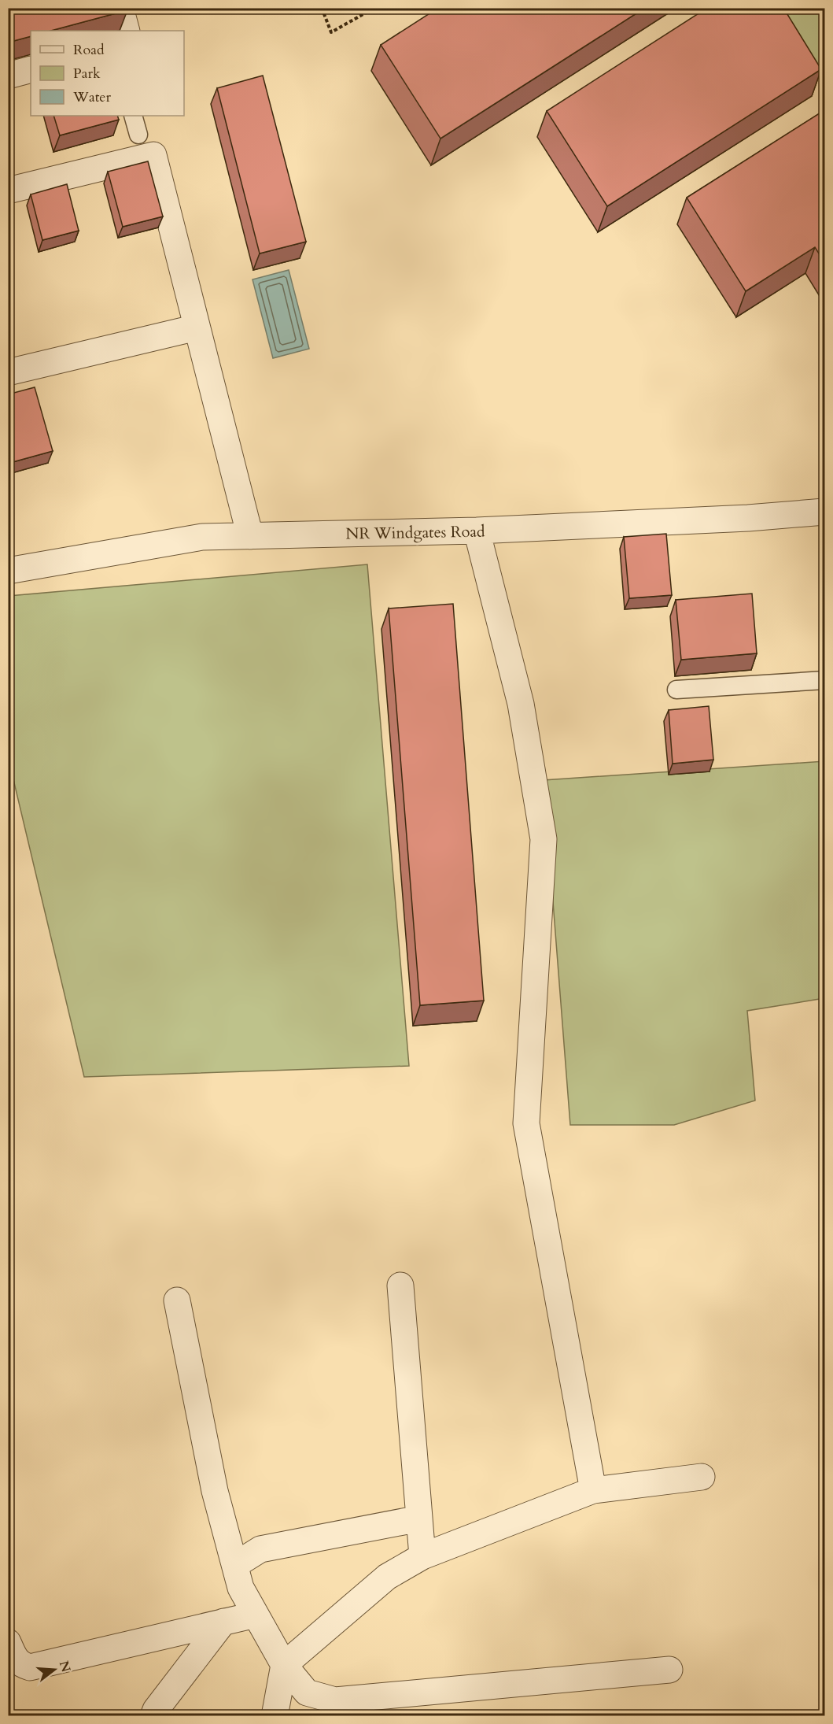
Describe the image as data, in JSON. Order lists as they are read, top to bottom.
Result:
{
  "streets": {
    "street": ["NR Windgates Road"]
  },
  "legend": ["Road", "Park", "Water"],
  "north": "right"
}
